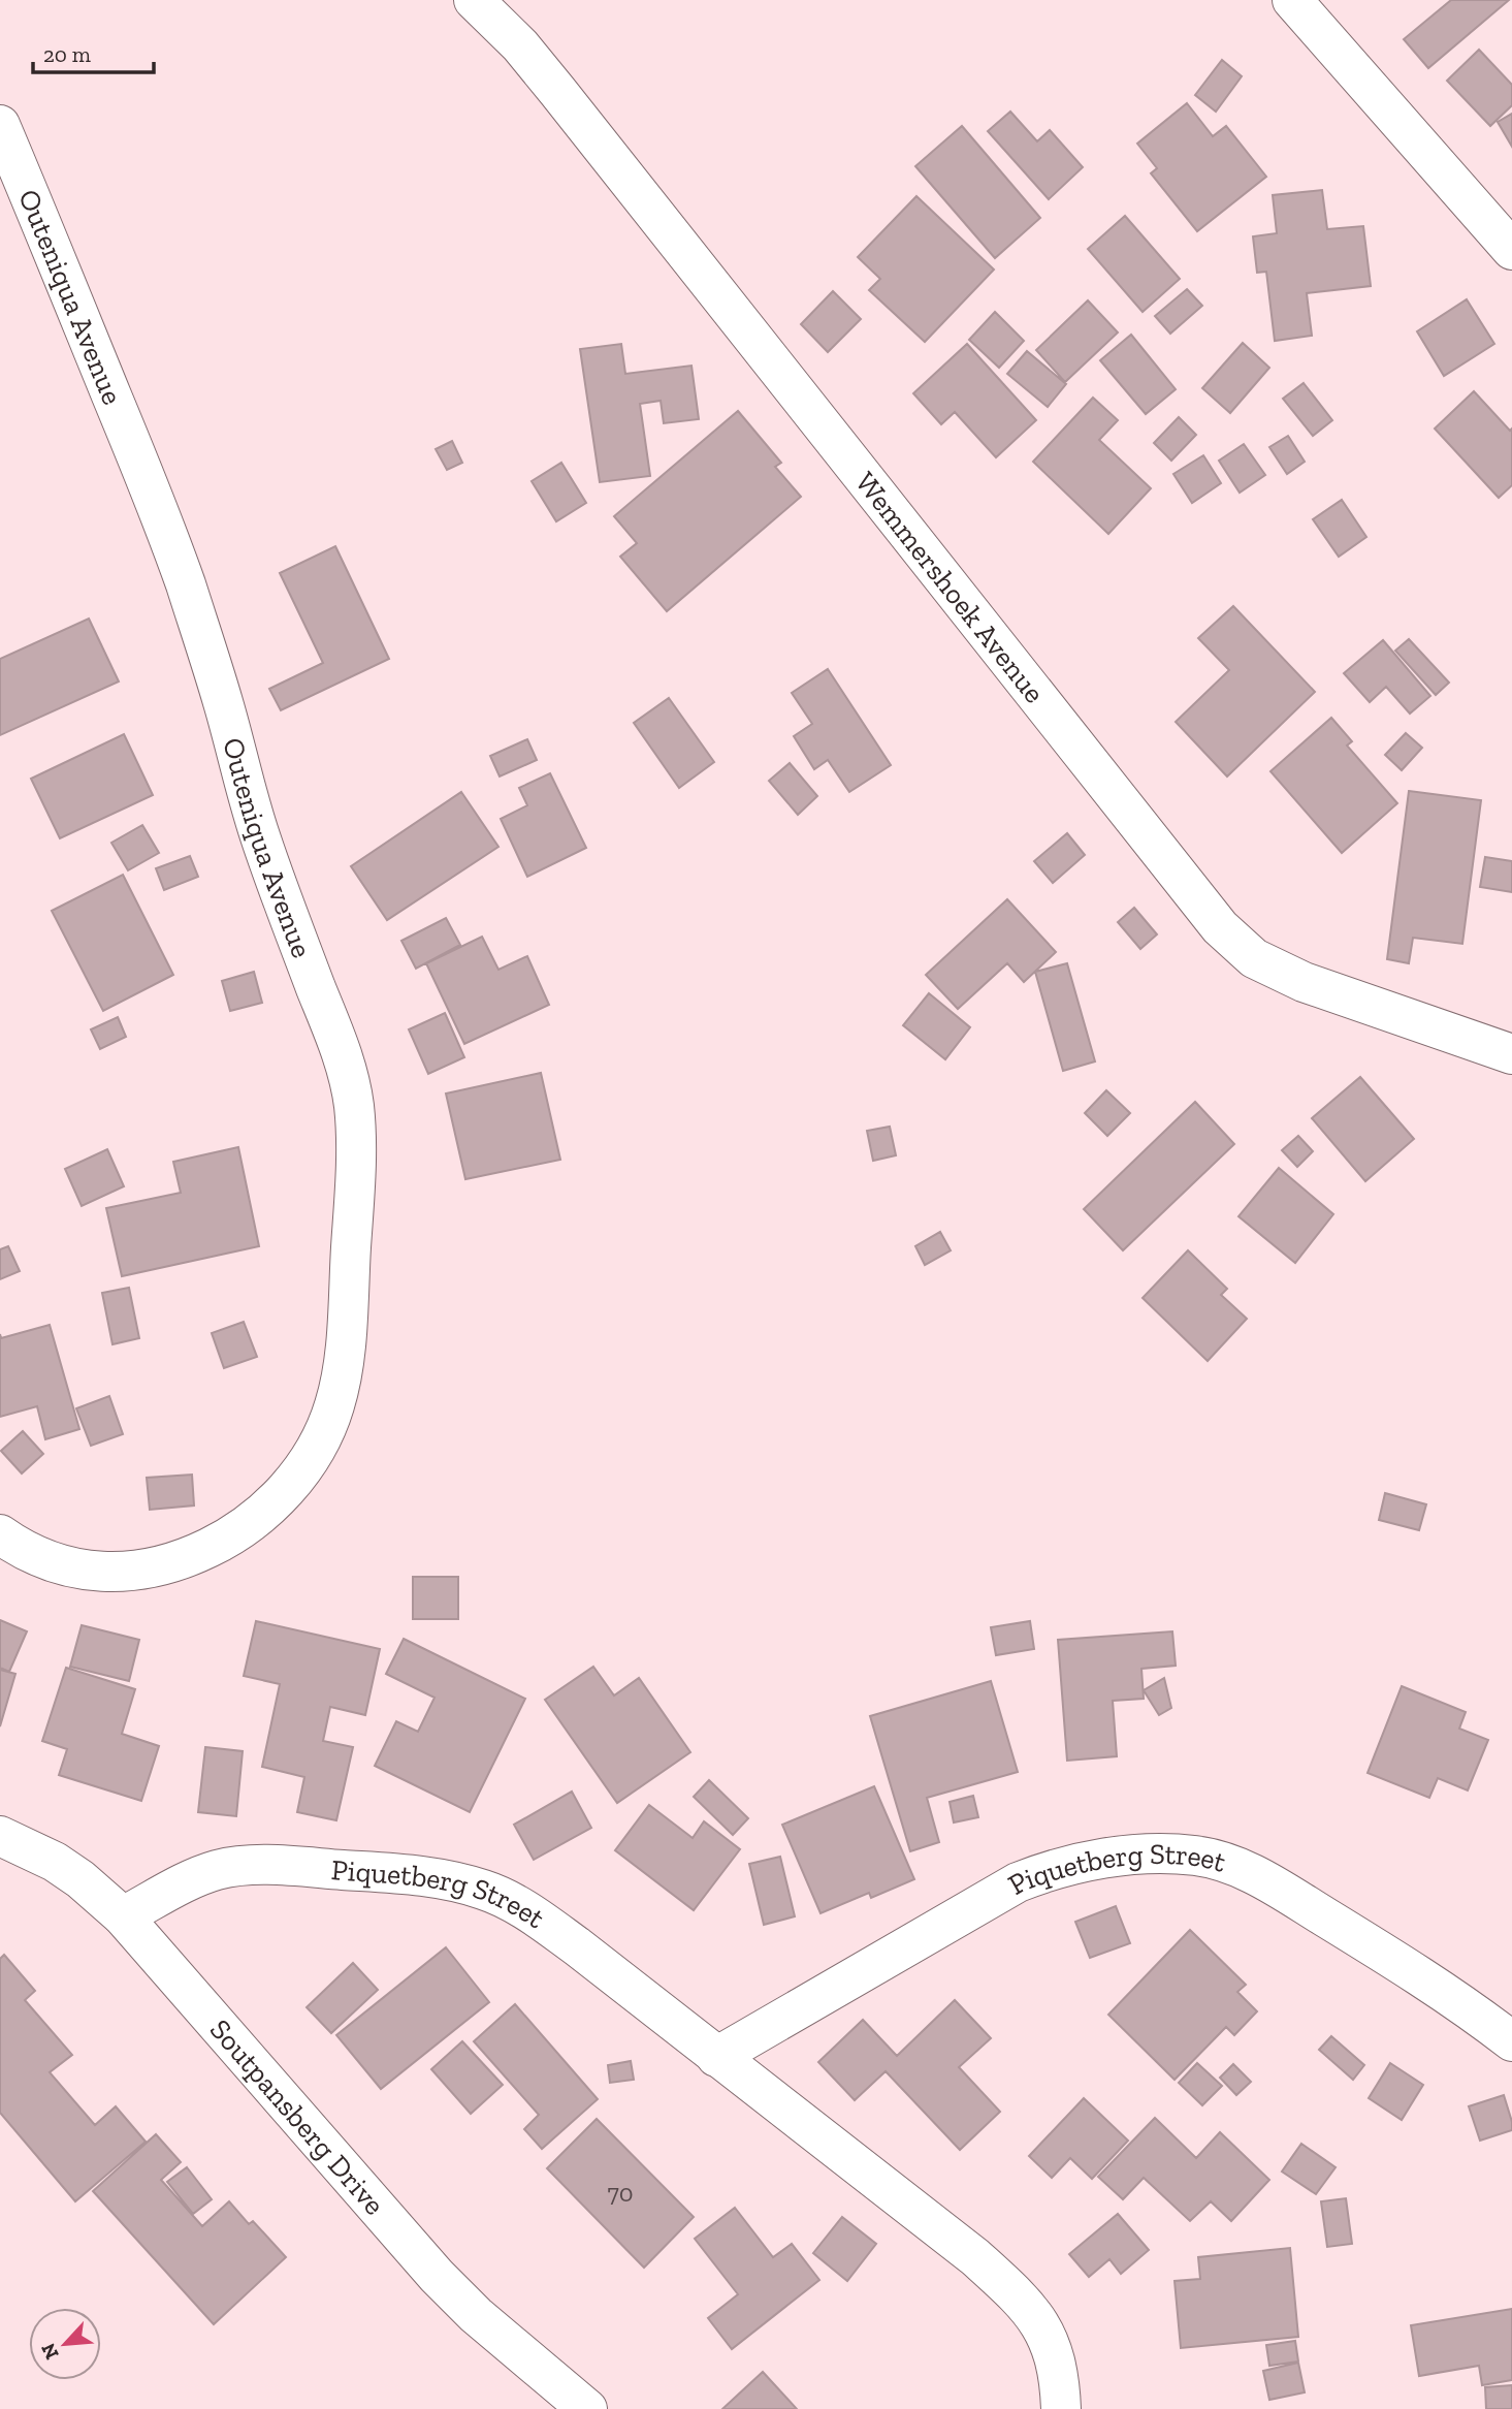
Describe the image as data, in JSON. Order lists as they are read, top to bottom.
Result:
{
  "streets": {
    "street": [
      "Outeniqua Avenue",
      "Wemmershoek Avenue",
      "Piquetberg Street",
      "Soutpansberg Drive"
    ]
  },
  "crossings": [
    ["Piquetberg Street", "Soutpansberg Drive"]
  ],
  "house_numbers": ["70"],
  "scale_bar": "20 m",
  "north": "bottom left"
}
